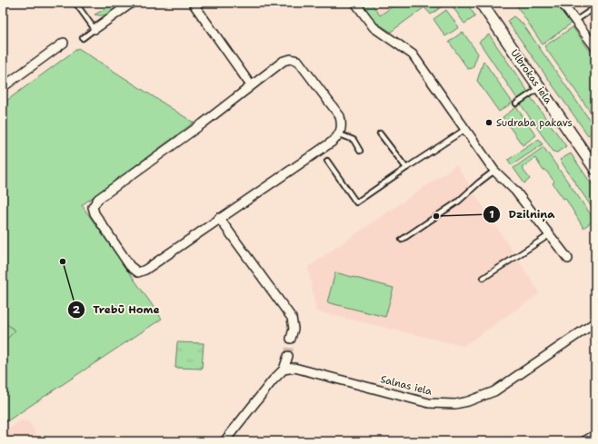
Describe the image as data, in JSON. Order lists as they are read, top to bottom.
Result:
{
  "streets": {
    "main road": ["Ulbrokas iela"],
    "street": ["Salnas iela"]
  },
  "places": ["Sudraba pakavs", "Dzilniņa", "Trebū Home"]
}
